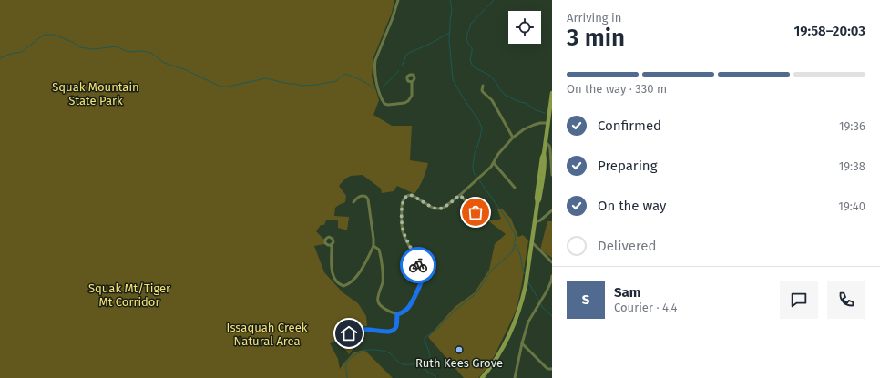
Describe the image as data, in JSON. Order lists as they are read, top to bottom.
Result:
{
  "parks": ["Squak Mountain State Park", "Squak Mt/Tiger Mt Corridor", "Issaquah Creek Natural Area"],
  "places": ["Ruth Kees Grove"],
  "page": {
    "heading": ["3 min", "Arriving in", "19:58–20:03"],
    "panel": ["Sam", "Courier · 4.4"],
    "bar": "On the way · 330 m",
    "list": [
      ["Confirmed", "19:36"],
      ["Preparing", "19:38"],
      ["On the way", "19:40"],
      "Delivered"
    ],
    "round": "S"
  }
}
